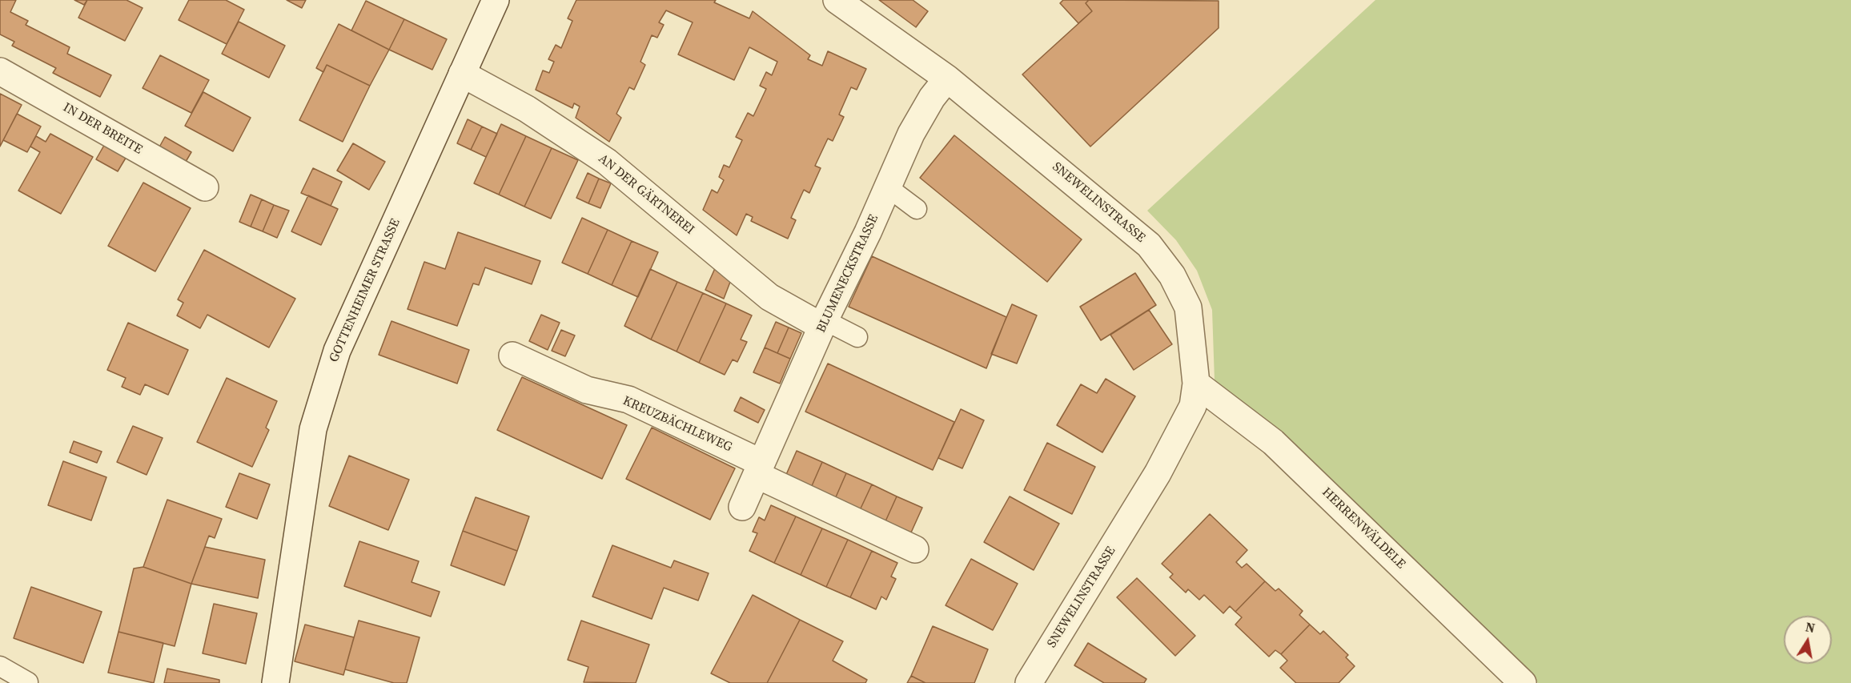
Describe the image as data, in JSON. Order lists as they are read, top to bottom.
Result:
{
  "streets": {
    "street": [
      "IN DER BREITE",
      "AN DER GÄRTNEREI",
      "SNEWELINSTRASSE",
      "BLUMENECKSTRASSE",
      "GOTTENHEIMER STRASSE",
      "KREUZBÄCHLEWEG",
      "HERRENWÄLDELE"
    ]
  },
  "crossings": [
    ["AN DER GÄRTNEREI", "BLUMENECKSTRASSE"],
    ["AN DER GÄRTNEREI", "GOTTENHEIMER STRASSE"],
    ["SNEWELINSTRASSE", "BLUMENECKSTRASSE"],
    ["SNEWELINSTRASSE", "HERRENWÄLDELE"],
    ["BLUMENECKSTRASSE", "KREUZBÄCHLEWEG"]
  ],
  "north": "top"
}
